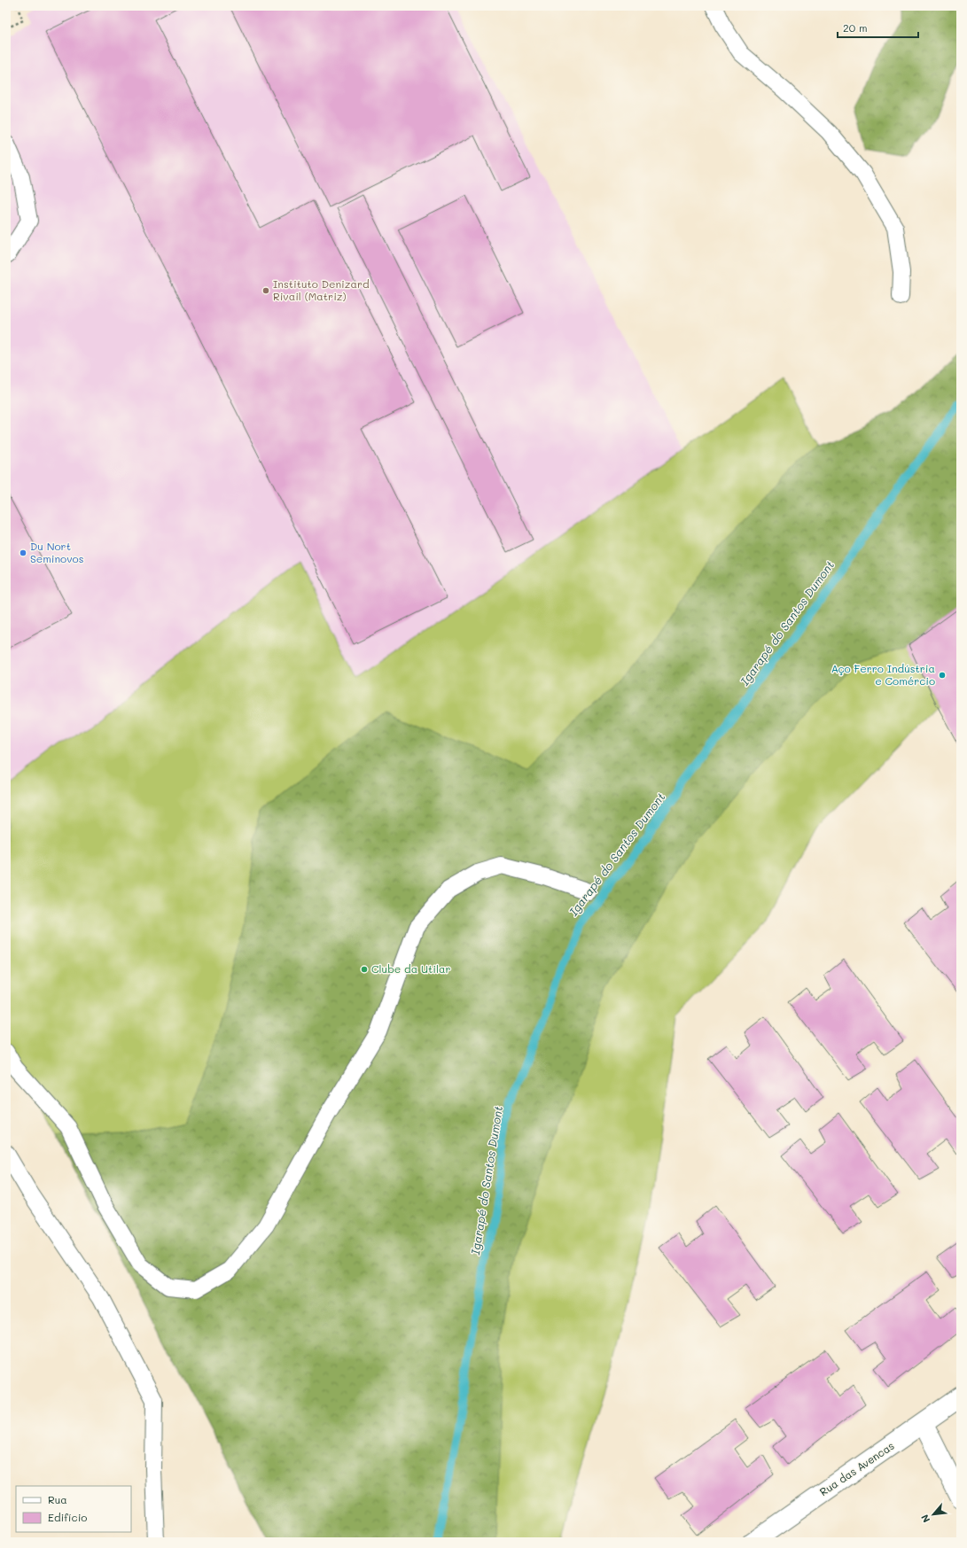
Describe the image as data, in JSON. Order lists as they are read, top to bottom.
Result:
{
  "streets": {
    "street": ["Rua das Avencas"]
  },
  "water": ["Igarapé do Santos Dumont"],
  "places": [
    "Instituto Denizard Rivail (Matriz)",
    "Du Nort Seminovos",
    "Aço Ferro Indústria e Comércio",
    "Clube da Utilar"
  ],
  "legend": ["Rua", "Edifício"],
  "scale_bar": "20 m",
  "north": "bottom left"
}
